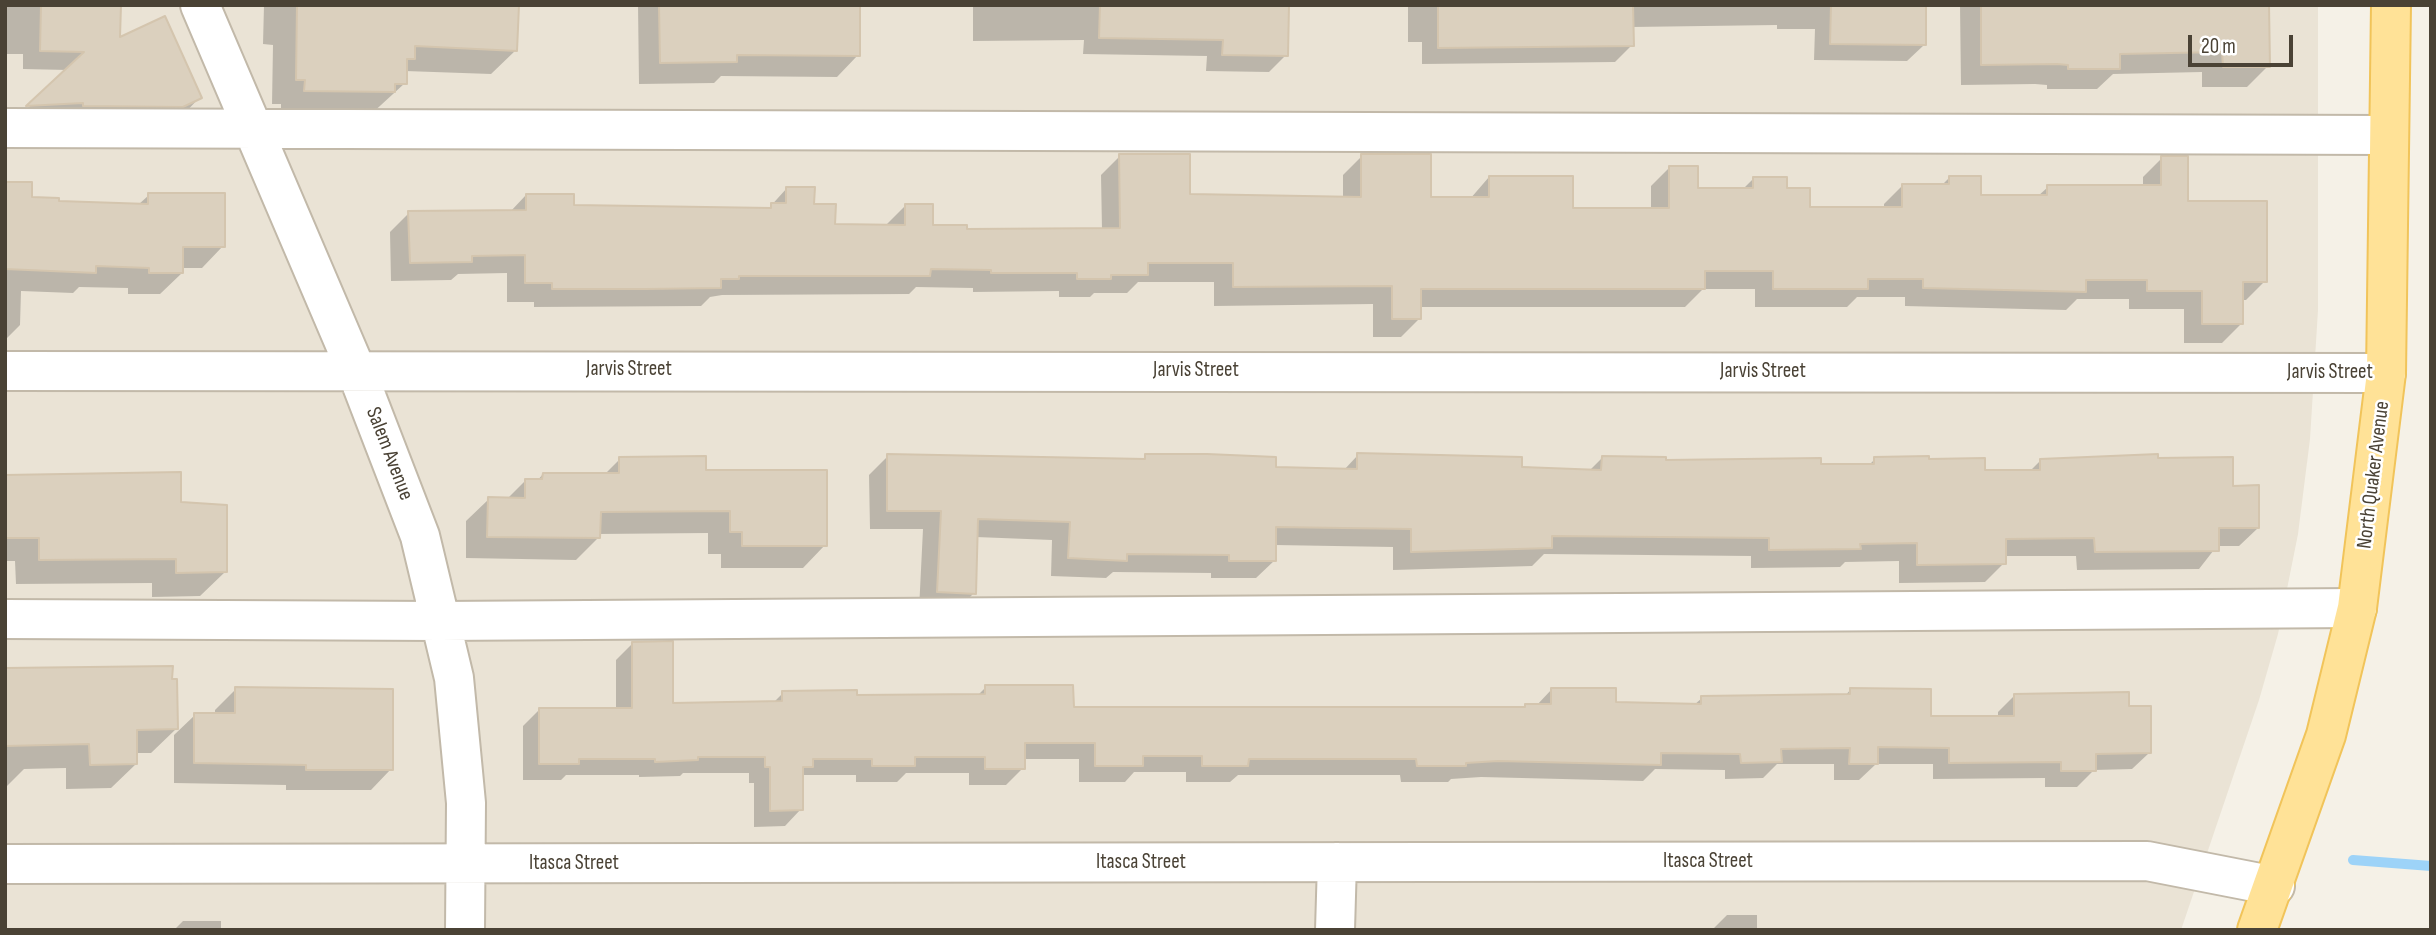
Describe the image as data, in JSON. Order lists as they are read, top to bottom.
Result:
{
  "streets": {
    "main road": ["North Quaker Avenue"],
    "street": ["Jarvis Street", "Salem Avenue", "Itasca Street"]
  },
  "crossings": [
    ["Jarvis Street", "Salem Avenue"],
    ["Jarvis Street", "North Quaker Avenue"],
    ["Salem Avenue", "Itasca Street"],
    ["North Quaker Avenue", "Itasca Street"]
  ],
  "scale_bar": "20 m"
}
